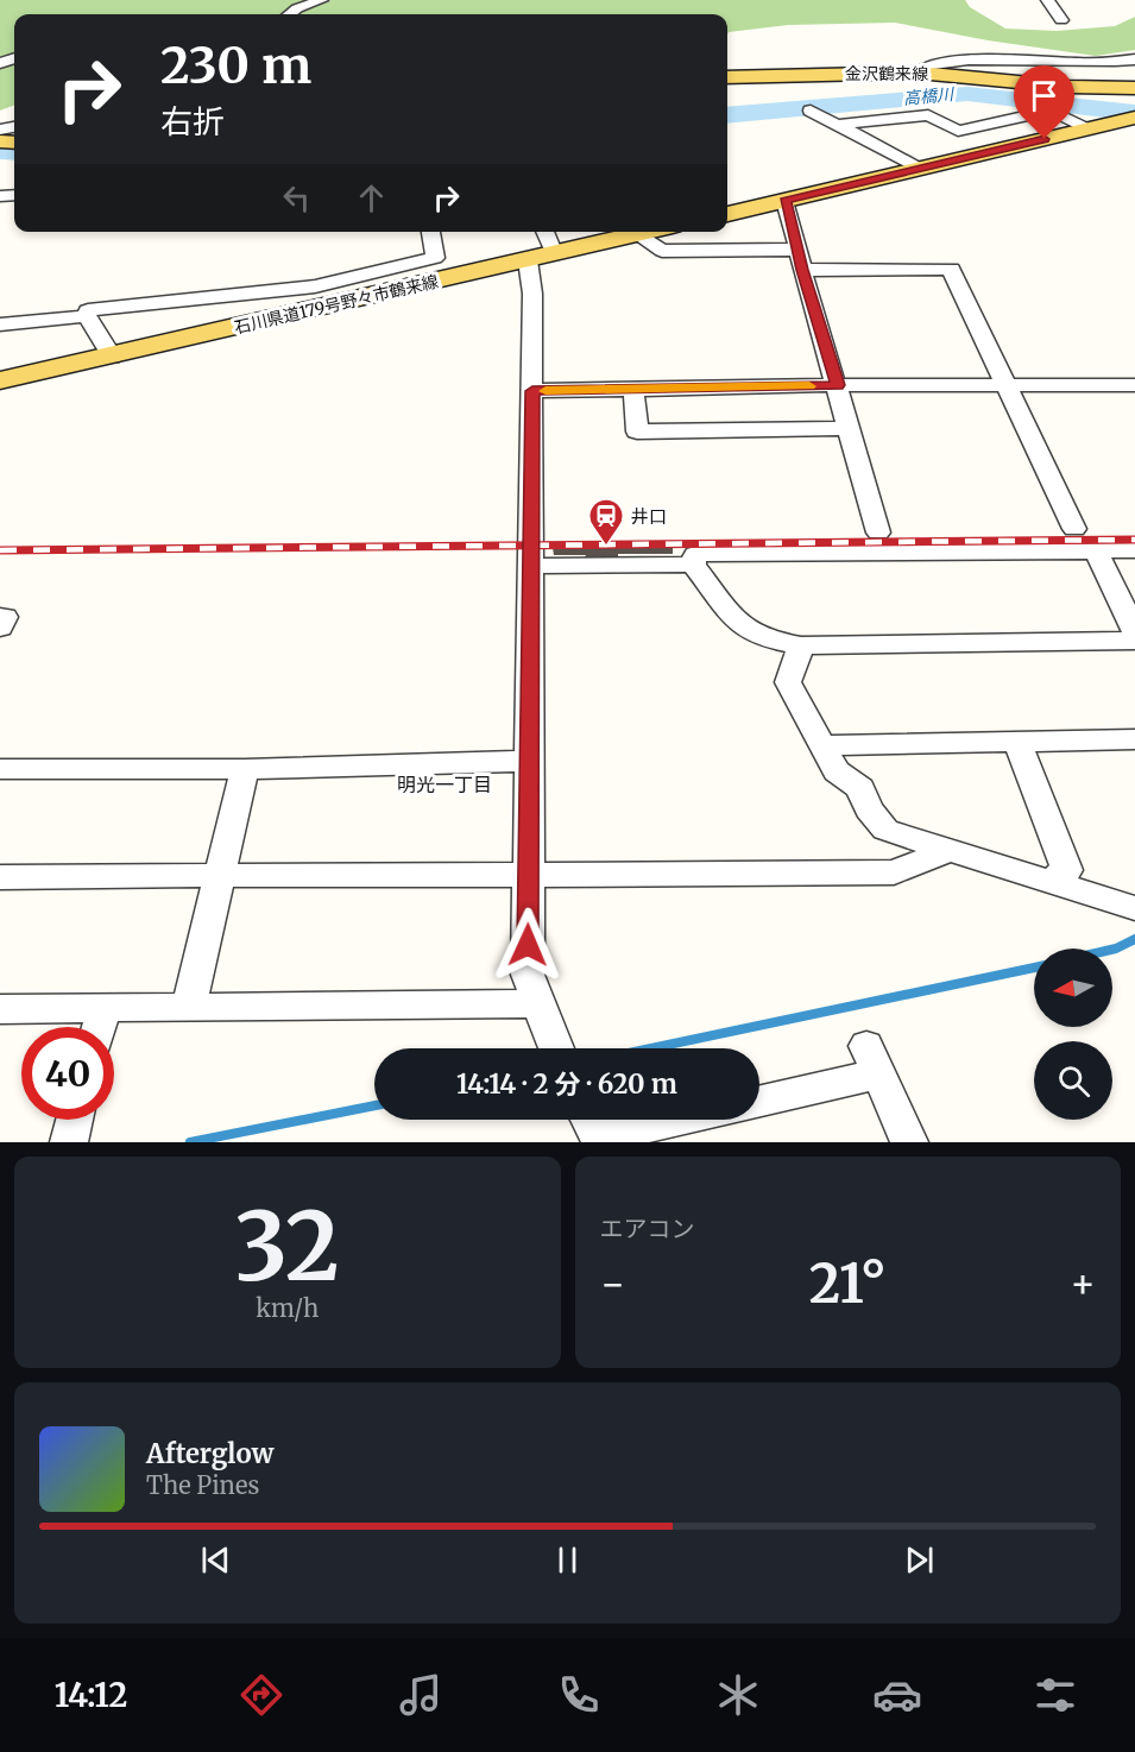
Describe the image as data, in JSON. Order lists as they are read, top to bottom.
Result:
{
  "streets": {
    "main road": ["金沢鶴来線", "石川県道179号野々市鶴来線"]
  },
  "districts": ["明光一丁目"],
  "water": ["高橋川"],
  "places": {
    "station": ["井口"]
  },
  "north": "left",
  "page": {
    "turn": ["230 m", "右折"],
    "limit": "40",
    "trip": "14:14 · 2 分 · 620 m",
    "tile": [
      ["32", "km/h"],
      "エアコン"
    ],
    "heat": ["−", "21°", "+"],
    "song": ["Afterglow", "The Pines"],
    "tabs": "14:12"
  }
}
